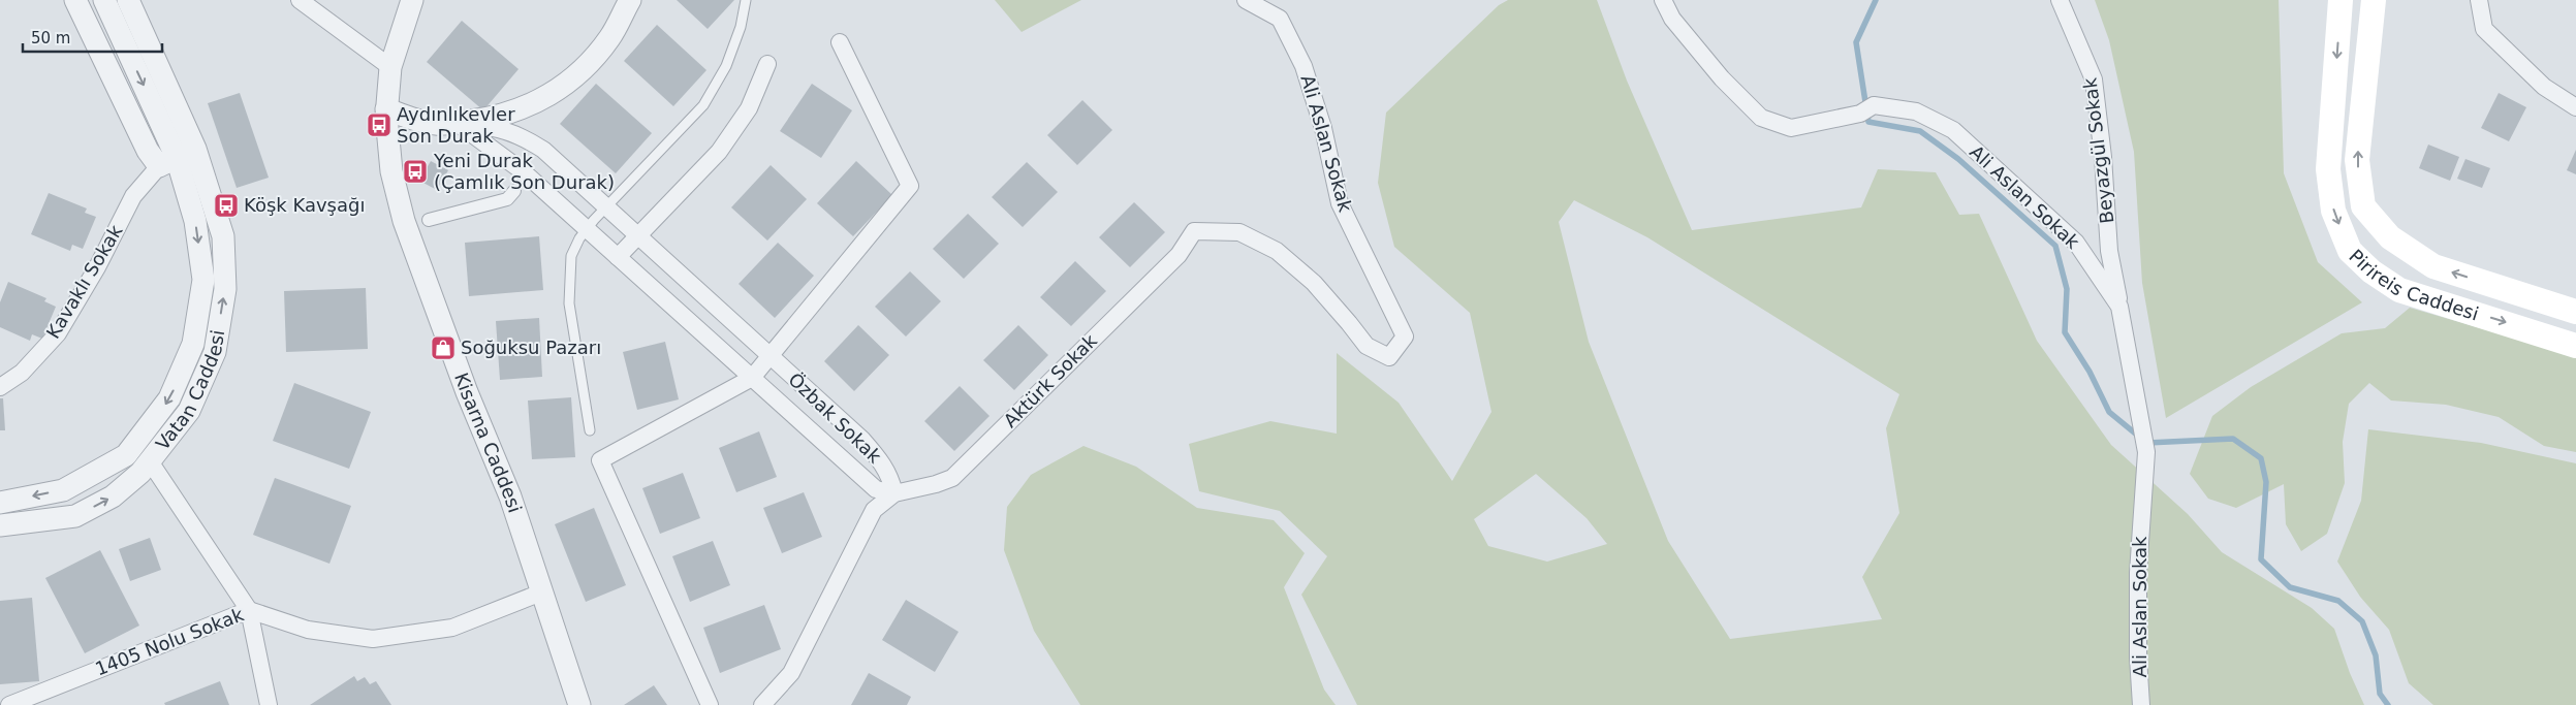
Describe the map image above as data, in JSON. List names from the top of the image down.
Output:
{
  "streets": {
    "main road": ["Pirireis Caddesi"],
    "street": [
      "Ali Aslan Sokak",
      "Beyazgül Sokak",
      "Kavaklı Sokak",
      "Aktürk Sokak",
      "Vatan Caddesi",
      "Özbak Sokak",
      "Kisarna Caddesi",
      "1405 Nolu Sokak"
    ]
  },
  "crossings": [
    ["Ali Aslan Sokak", "Beyazgül Sokak"],
    ["Ali Aslan Sokak", "Aktürk Sokak"],
    ["Kavaklı Sokak", "Vatan Caddesi"],
    ["Aktürk Sokak", "Özbak Sokak"],
    ["Kisarna Caddesi", "1405 Nolu Sokak"]
  ],
  "places": {
    "bus stop": ["Aydınlıkevler Son Durak", "Yeni Durak (Çamlık Son Durak)", "Köşk Kavşağı"],
    "shop": ["Soğuksu Pazarı"]
  },
  "scale_bar": "50 m"
}
